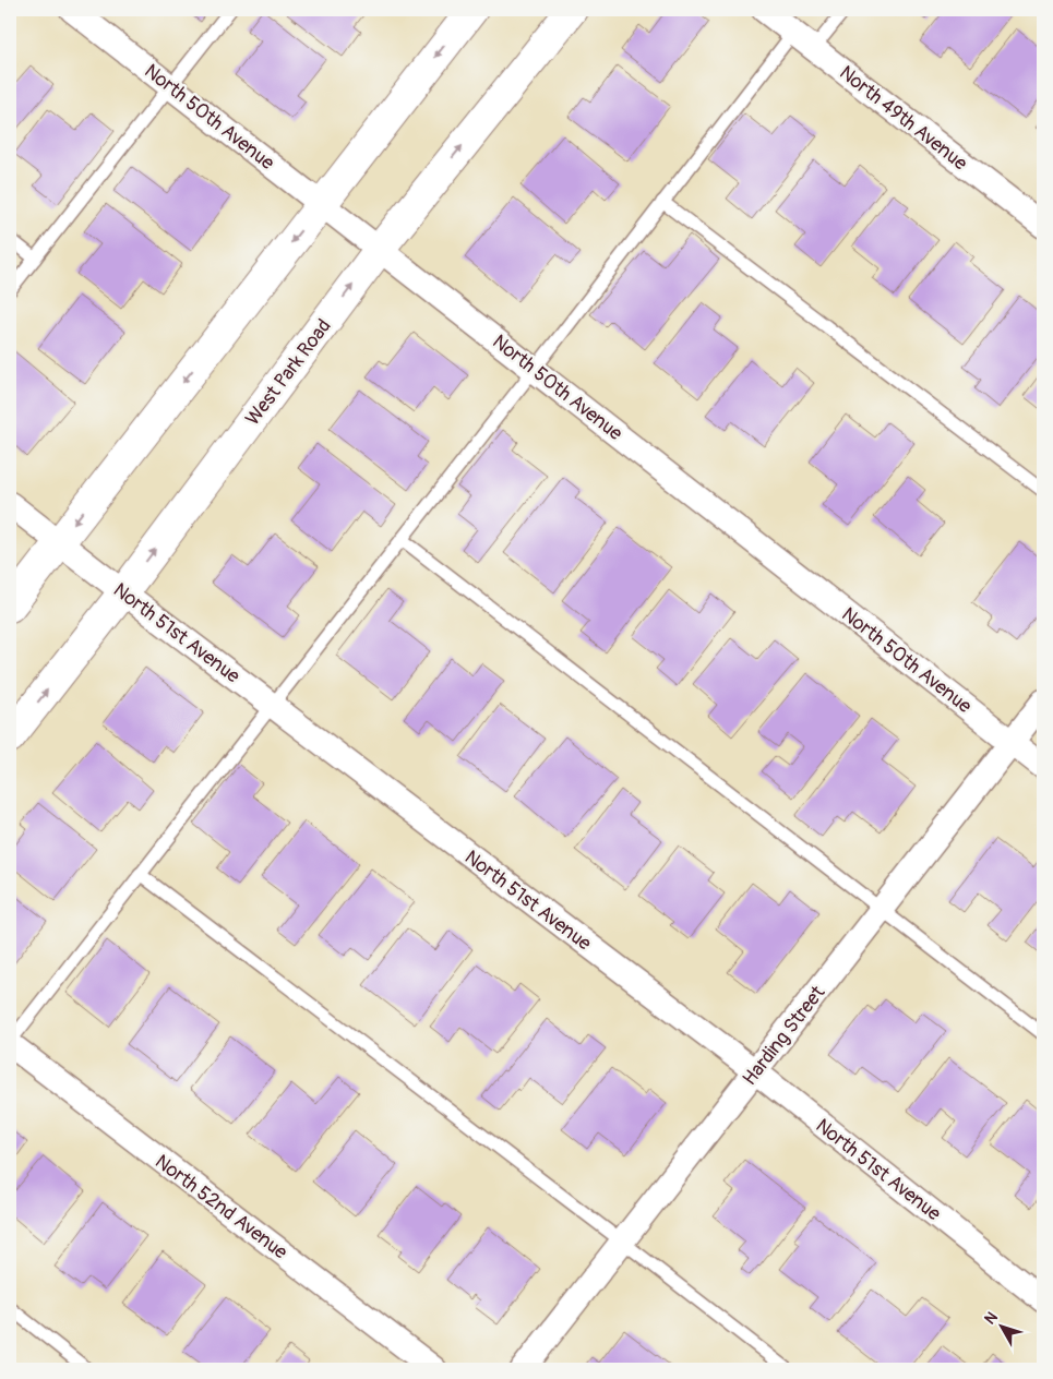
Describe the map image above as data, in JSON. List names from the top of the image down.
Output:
{
  "streets": {
    "street": [
      "North 50th Avenue",
      "North 49th Avenue",
      "West Park Road",
      "North 51st Avenue",
      "Harding Street",
      "North 52nd Avenue"
    ]
  },
  "crossings": [
    ["North 50th Avenue", "West Park Road"],
    ["North 50th Avenue", "Harding Street"],
    ["West Park Road", "North 51st Avenue"],
    ["North 51st Avenue", "Harding Street"]
  ],
  "north": "top left"
}
